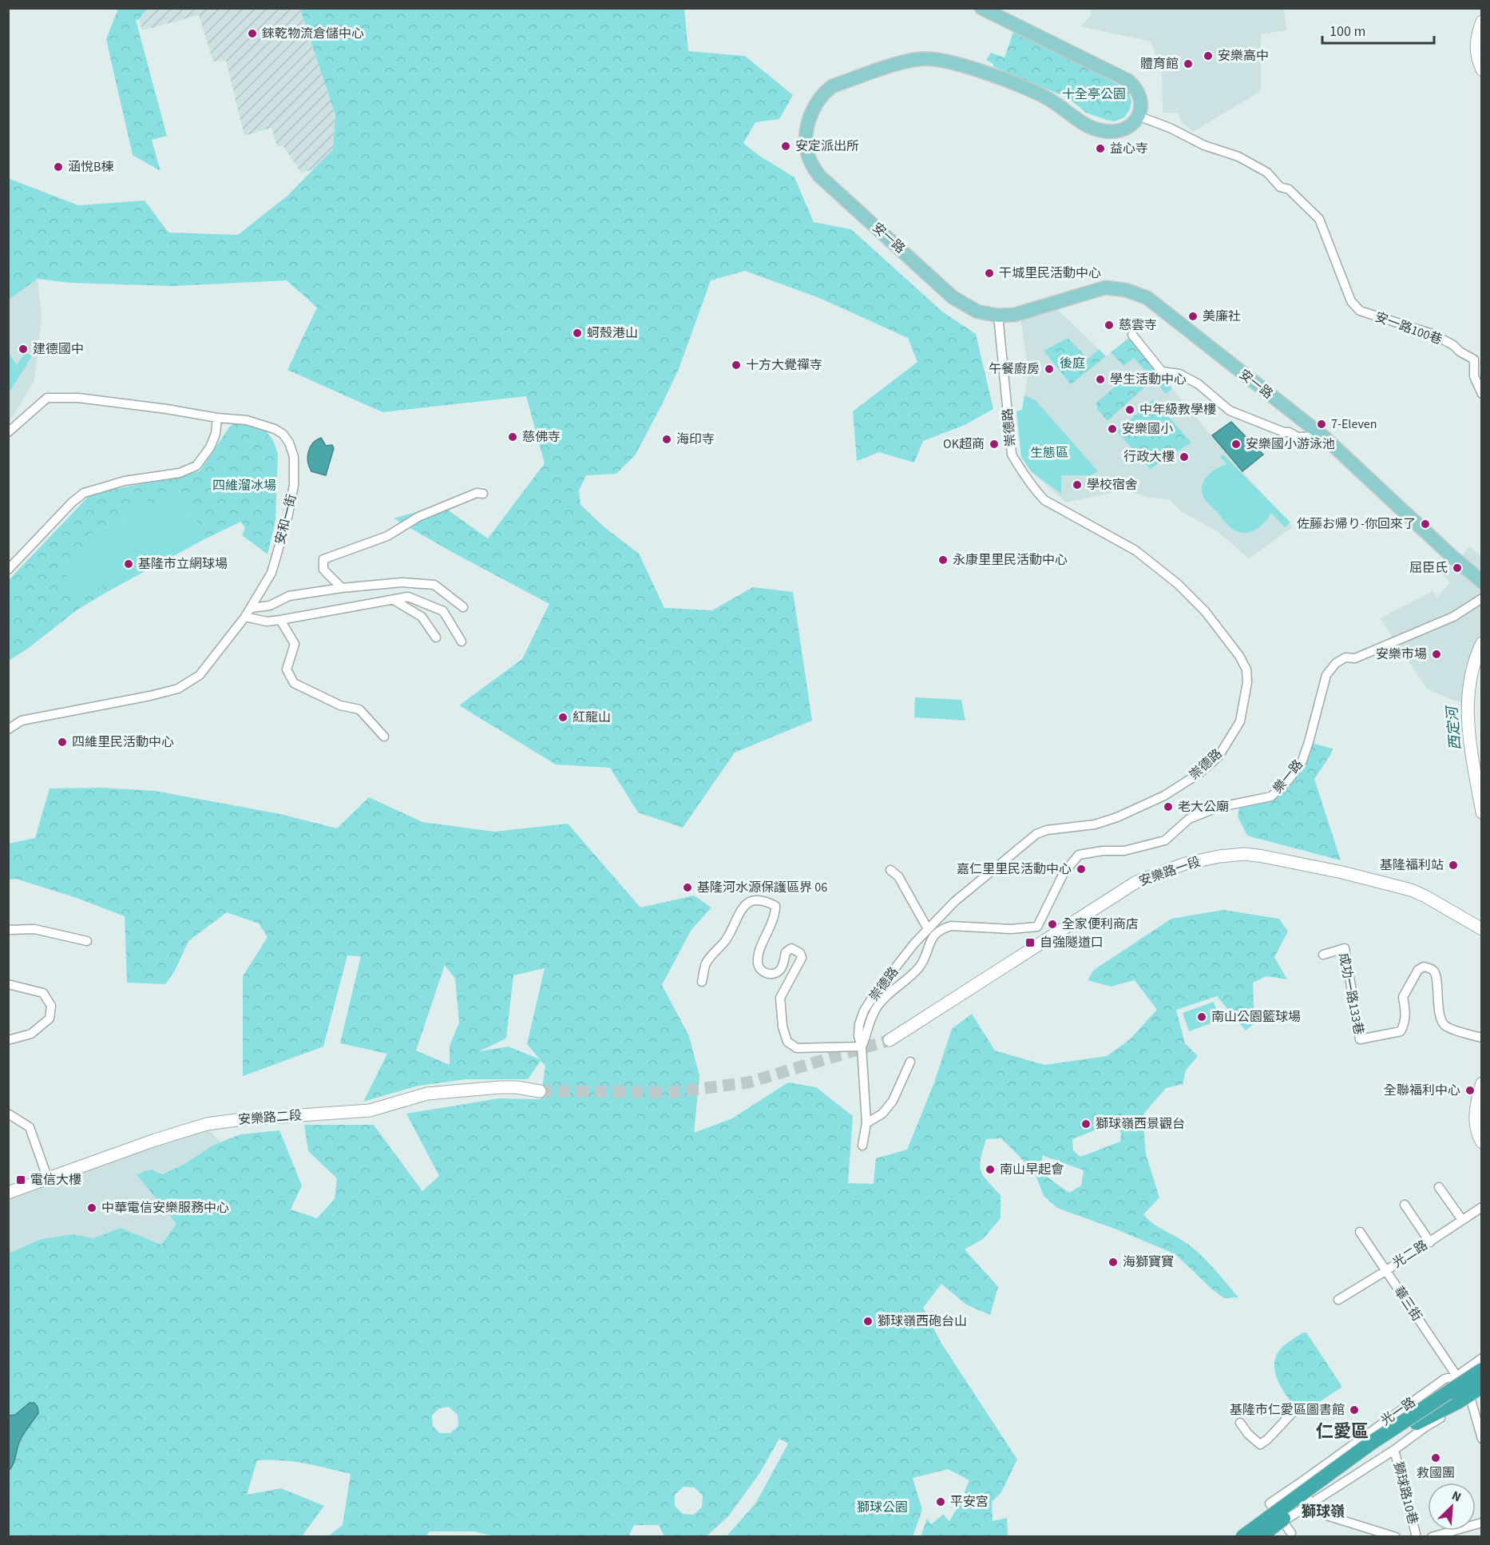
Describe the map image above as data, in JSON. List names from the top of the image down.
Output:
{
  "streets": {
    "main road": ["安一路"],
    "street": [
      "安一路100巷",
      "崇德路",
      "安和一街",
      "樂一路",
      "安樂路一段",
      "成功一路133巷",
      "安樂路二段",
      "光二路",
      "華三街",
      "光一路",
      "獅球路10巷"
    ]
  },
  "crossings": [
    ["安一路", "安一路100巷"],
    ["安一路", "崇德路"],
    ["光二路", "華三街"],
    ["華三街", "光一路"]
  ],
  "districts": ["仁愛區", "獅球嶺"],
  "water": ["西定河"],
  "parks": [
    "十全亭公園",
    "後庭",
    "生態區",
    "四維溜冰場",
    "獅球公園"
  ],
  "places": {
    "other": [
      "錸乾物流倉儲中心",
      "安樂高中",
      "體育館",
      "安定派出所",
      "益心寺",
      "涵悅B棟",
      "干城里民活動中心",
      "美廉社",
      "慈雲寺",
      "蚵殼港山",
      "建德國中",
      "十方大覺禪寺",
      "午餐廚房",
      "學生活動中心",
      "中年級教學樓",
      "7-Eleven",
      "安樂國小",
      "慈佛寺",
      "海印寺",
      "OK超商",
      "安樂國小游泳池",
      "行政大樓",
      "學校宿舍",
      "佐藤お帰り-你回來了",
      "永康里里民活動中心",
      "基隆市立網球場",
      "屈臣氏",
      "安樂市場",
      "紅龍山",
      "四維里民活動中心",
      "老大公廟",
      "基隆福利站",
      "嘉仁里里民活動中心",
      "基隆河水源保護區界 06",
      "全家便利商店",
      "南山公園籃球場",
      "全聯福利中心",
      "獅球嶺西景觀台",
      "南山早起會",
      "中華電信安樂服務中心",
      "海獅寶寶",
      "獅球嶺西砲台山",
      "基隆市仁愛區圖書館",
      "救國團",
      "平安宮"
    ],
    "transit": ["自強隧道口", "電信大樓"]
  },
  "scale_bar": "100 m",
  "north": "top right"
}
